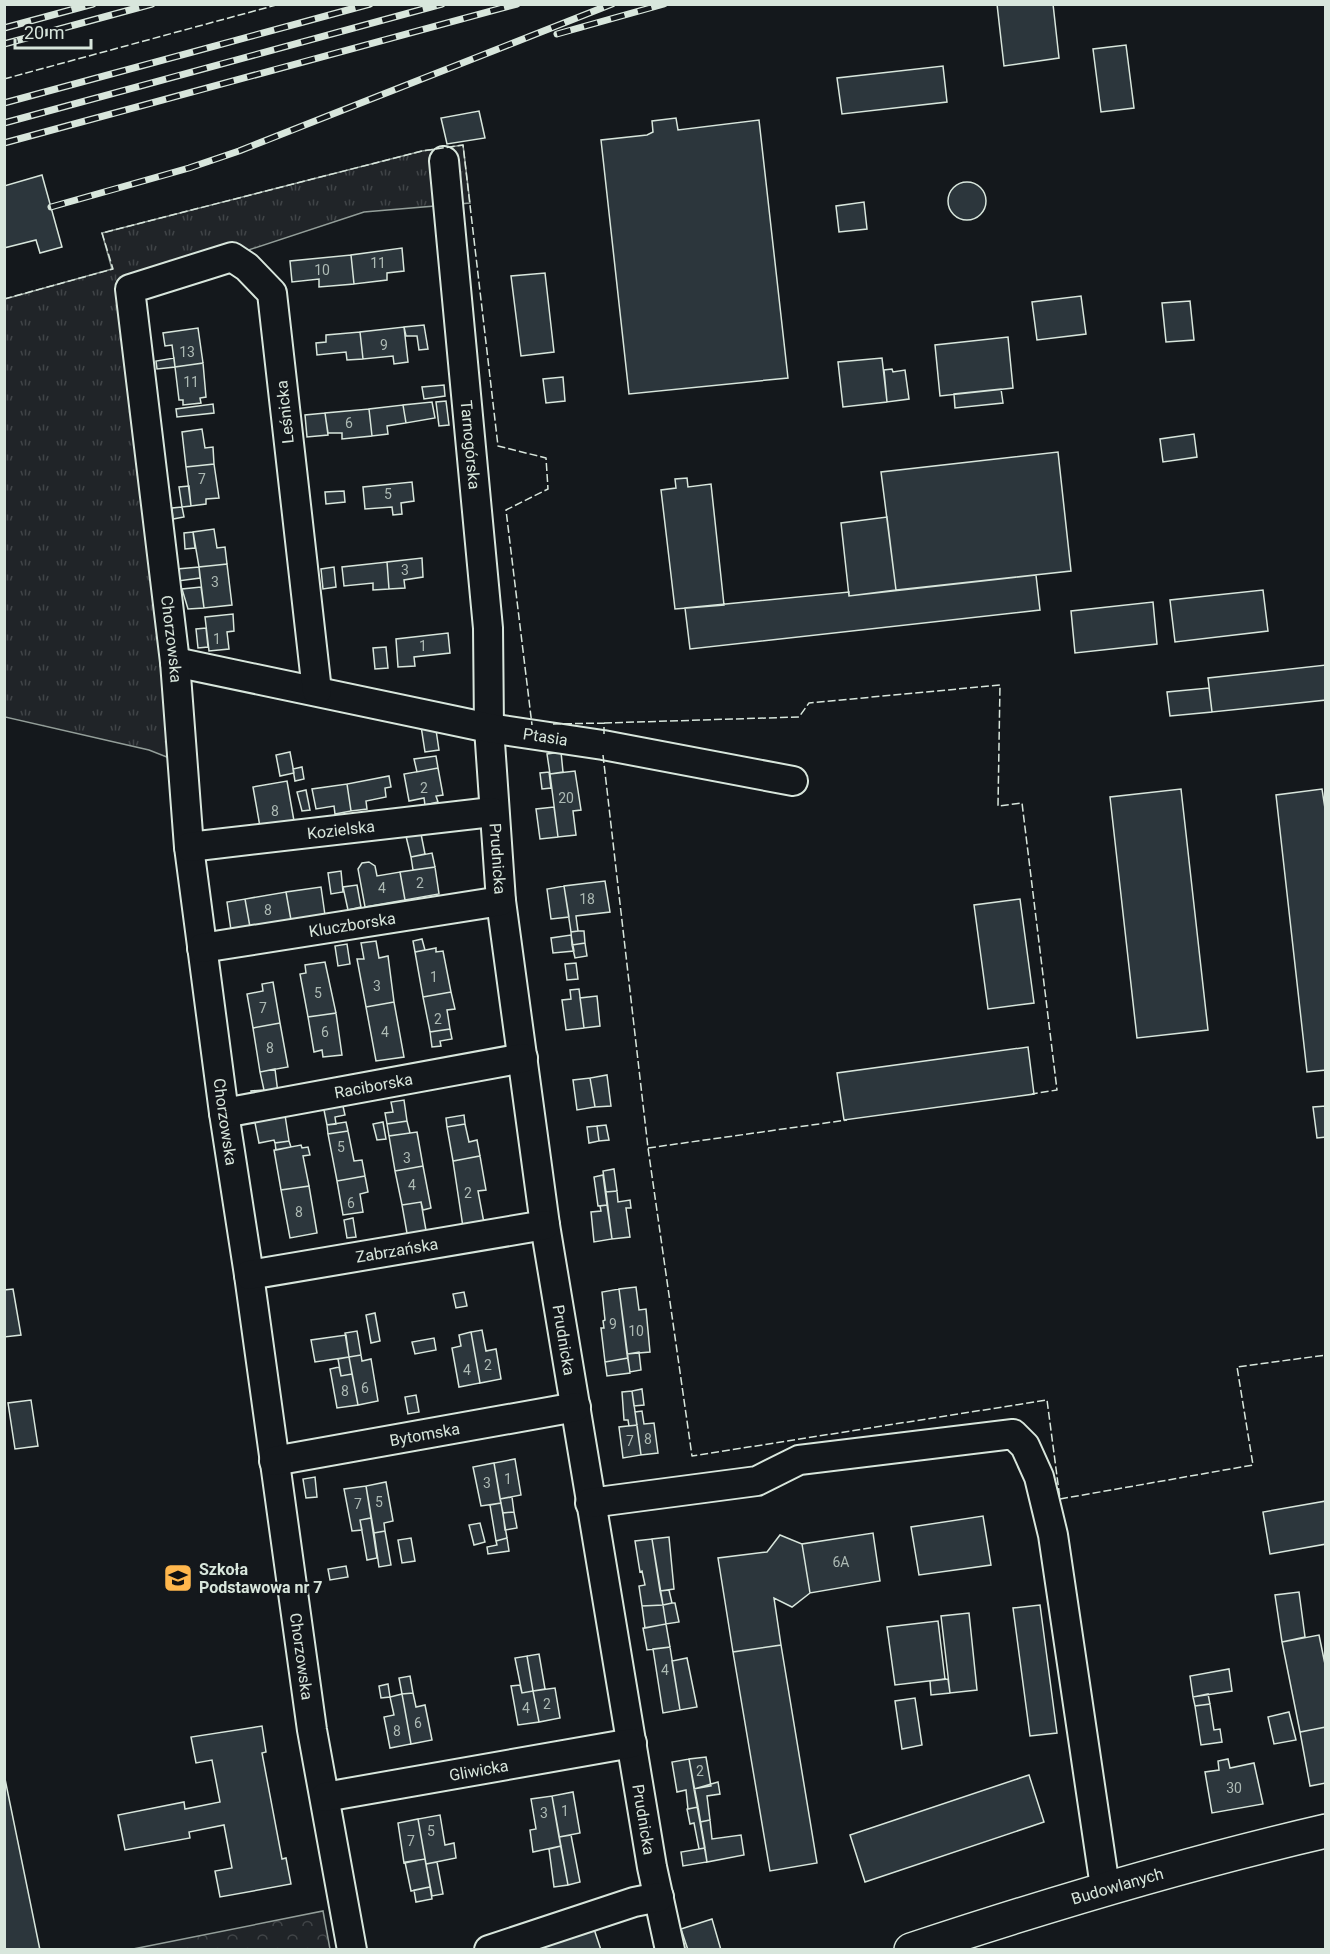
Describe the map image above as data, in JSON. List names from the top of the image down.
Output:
{
  "streets": {
    "main road": ["Budowlanych"],
    "street": [
      "Leśnicka",
      "Tarnogórska",
      "Chorzowska",
      "Ptasia",
      "Kozielska",
      "Prudnicka",
      "Kluczborska",
      "Raciborska",
      "Zabrzańska",
      "Bytomska",
      "Gliwicka"
    ]
  },
  "crossings": [
    ["Leśnicka", "Chorzowska"],
    ["Leśnicka", "Ptasia"],
    ["Tarnogórska", "Ptasia"],
    ["Tarnogórska", "Prudnicka"],
    ["Chorzowska", "Ptasia"],
    ["Chorzowska", "Kozielska"],
    ["Chorzowska", "Kluczborska"],
    ["Chorzowska", "Raciborska"],
    ["Chorzowska", "Zabrzańska"],
    ["Chorzowska", "Bytomska"],
    ["Chorzowska", "Gliwicka"],
    ["Ptasia", "Prudnicka"],
    ["Kozielska", "Prudnicka"],
    ["Prudnicka", "Kluczborska"],
    ["Prudnicka", "Raciborska"],
    ["Prudnicka", "Zabrzańska"],
    ["Prudnicka", "Bytomska"],
    ["Prudnicka", "Gliwicka"]
  ],
  "places": {
    "school or university": ["Szkoła Podstawowa nr 7"]
  },
  "house_numbers": [
    "11",
    "10",
    "9",
    "13",
    "11",
    "6",
    "7",
    "5",
    "3",
    "3",
    "1",
    "1",
    "2",
    "20",
    "8",
    "2",
    "4",
    "18",
    "8",
    "1",
    "3",
    "5",
    "7",
    "2",
    "6",
    "4",
    "8",
    "5",
    "3",
    "4",
    "2",
    "6",
    "8",
    "9",
    "10",
    "2",
    "4",
    "6",
    "8",
    "8",
    "7",
    "1",
    "3",
    "5",
    "7",
    "6A",
    "4",
    "2",
    "4",
    "6",
    "8",
    "2",
    "30",
    "1",
    "3",
    "5",
    "7"
  ],
  "scale_bar": "20 m"
}
